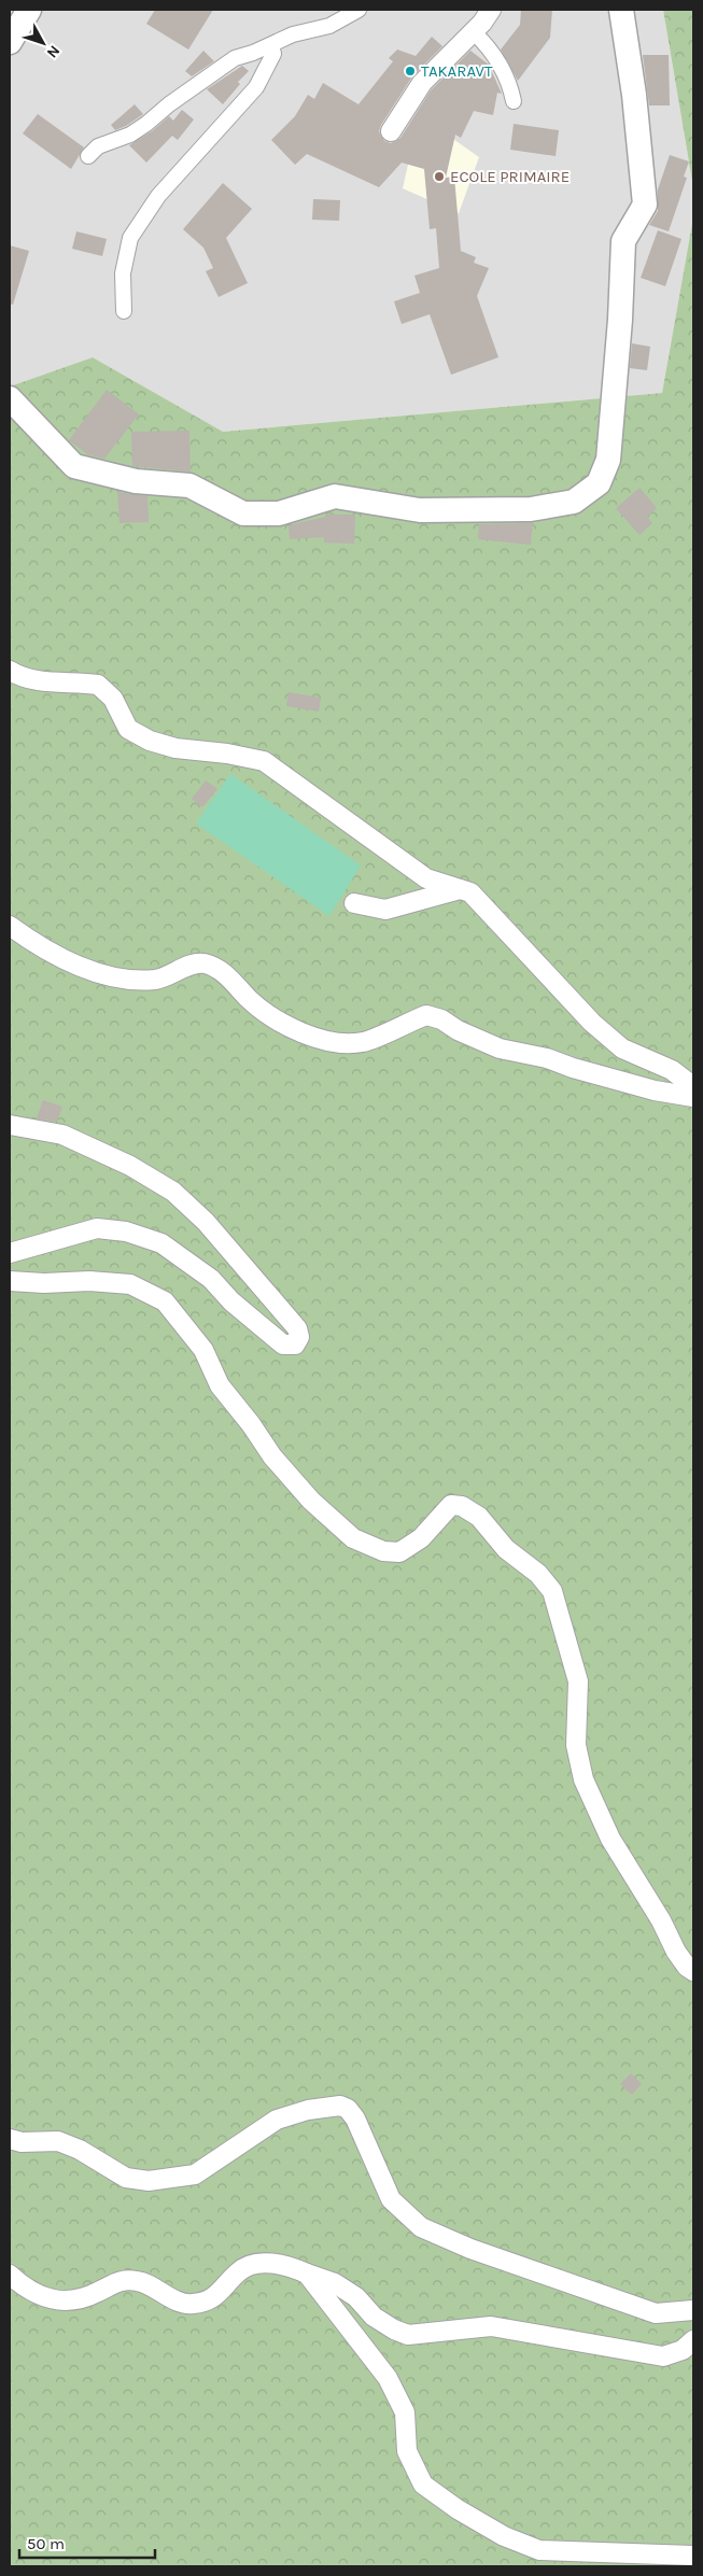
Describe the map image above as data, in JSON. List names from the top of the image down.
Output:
{
  "places": ["TAKARAVT", "ECOLE PRIMAIRE"],
  "scale_bar": "50 m",
  "north": "bottom right"
}
